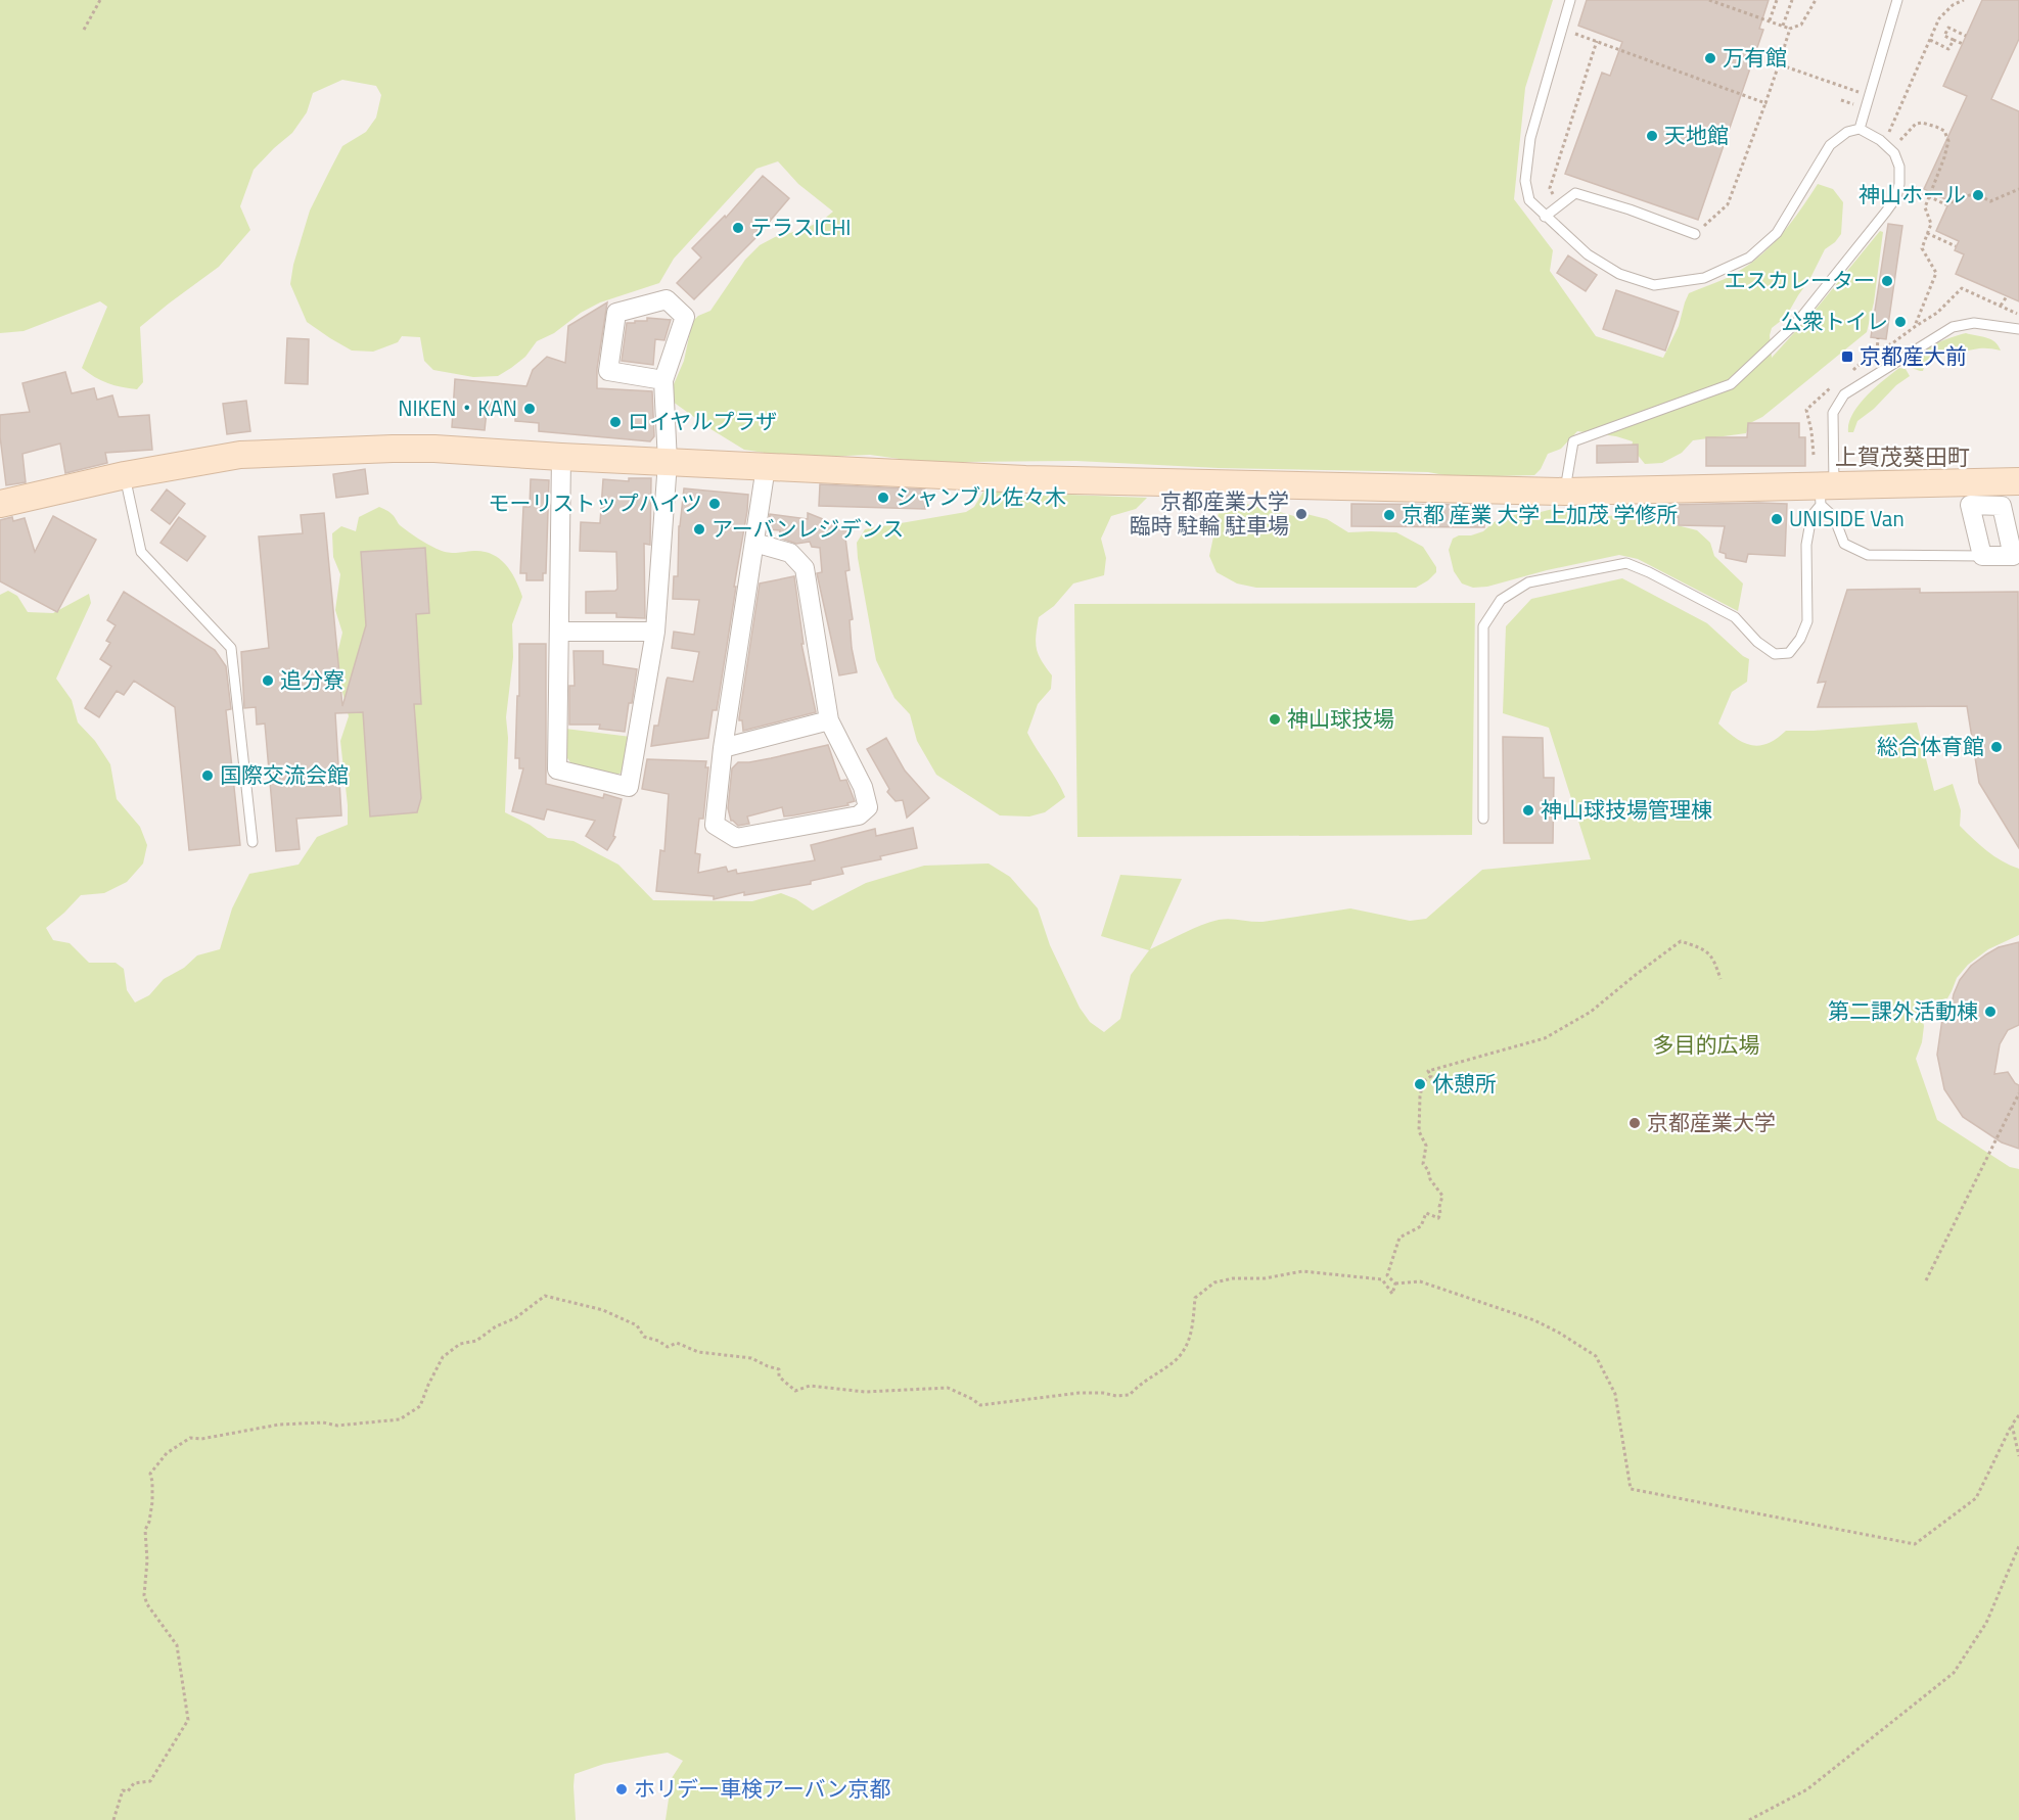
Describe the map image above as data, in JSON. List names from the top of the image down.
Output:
{
  "districts": ["上賀茂葵田町"],
  "parks": ["多目的広場"],
  "places": {
    "other": [
      "万有館",
      "天地館",
      "神山ホール",
      "テラスICHI",
      "エスカレーター",
      "公衆トイレ",
      "NIKEN・KAN",
      "ロイヤルプラザ",
      "シャンブル佐々木",
      "モーリストップハイツ",
      "京都産業大学 臨時 駐輪 駐車場",
      "京都 産業 大学 上加茂 学修所",
      "UNISIDE Van",
      "アーバンレジデンス",
      "追分寮",
      "神山球技場",
      "総合体育館",
      "国際交流会館",
      "神山球技場管理棟",
      "第二課外活動棟",
      "休憩所",
      "京都産業大学",
      "ホリデー車検アーバン京都"
    ],
    "transit": ["京都産大前"]
  }
}
